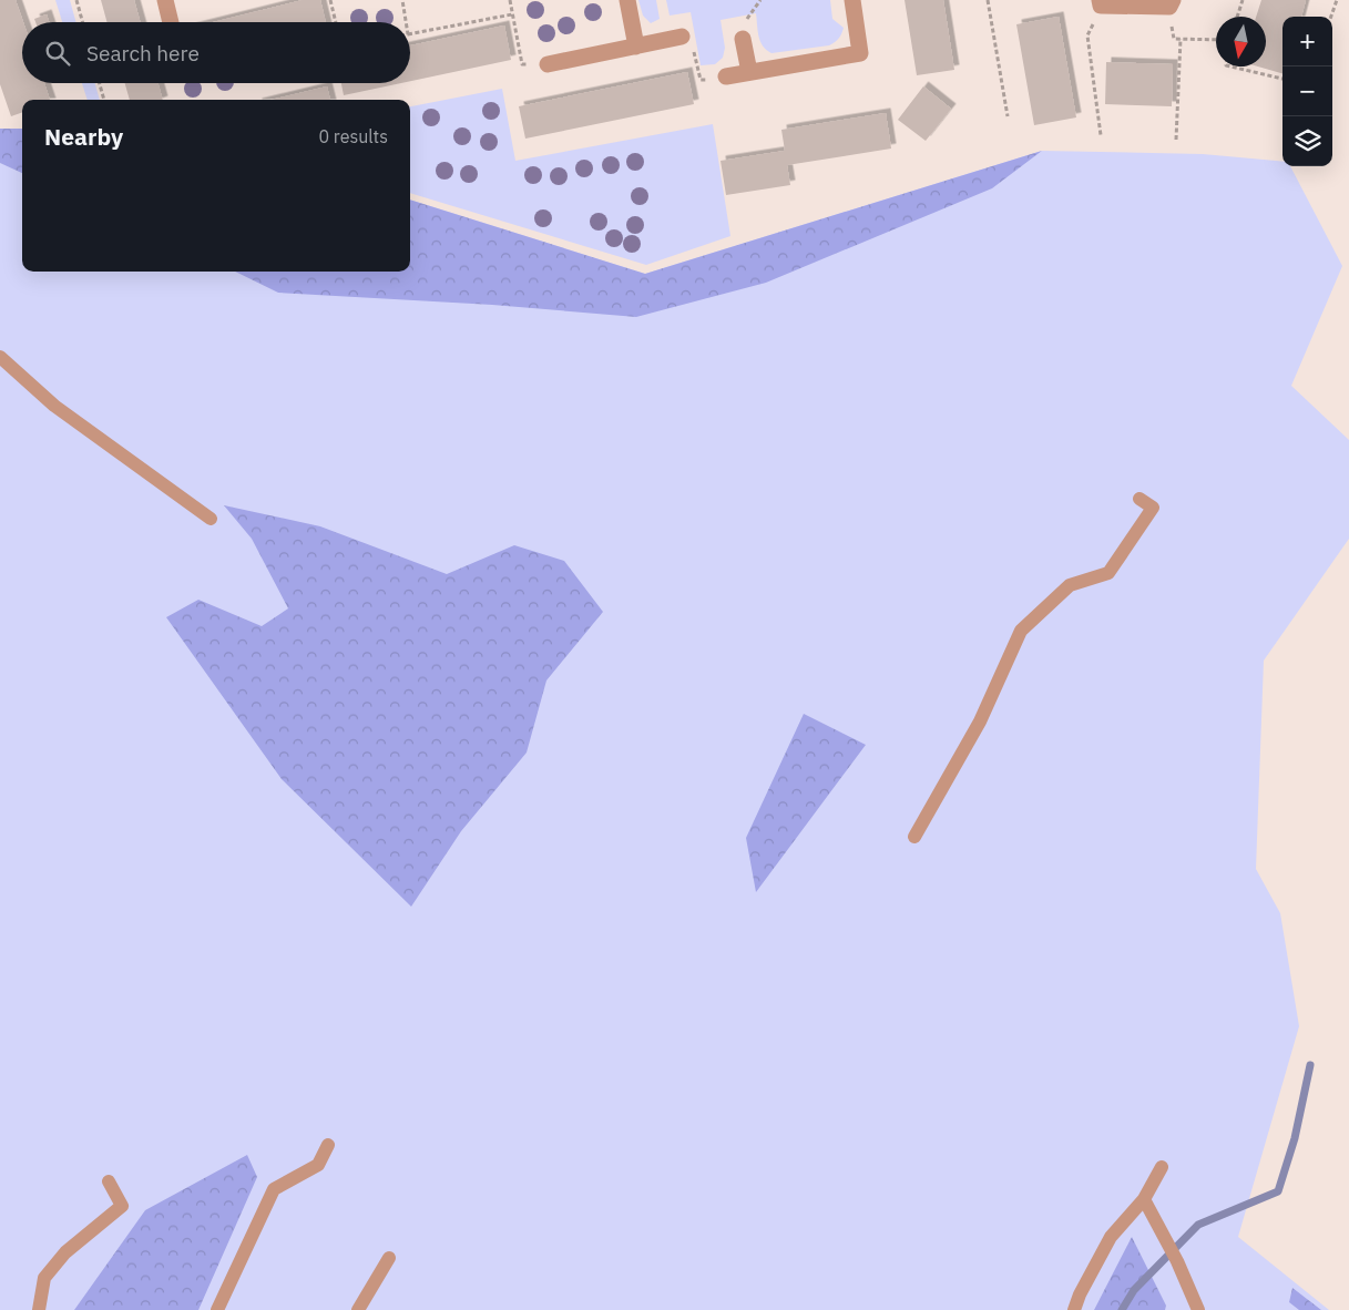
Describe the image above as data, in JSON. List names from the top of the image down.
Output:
{
  "north": "bottom",
  "page": {
    "map_buttons": ["+", "−"],
    "search": "Search here",
    "heading": ["Nearby", "0 results"]
  }
}
